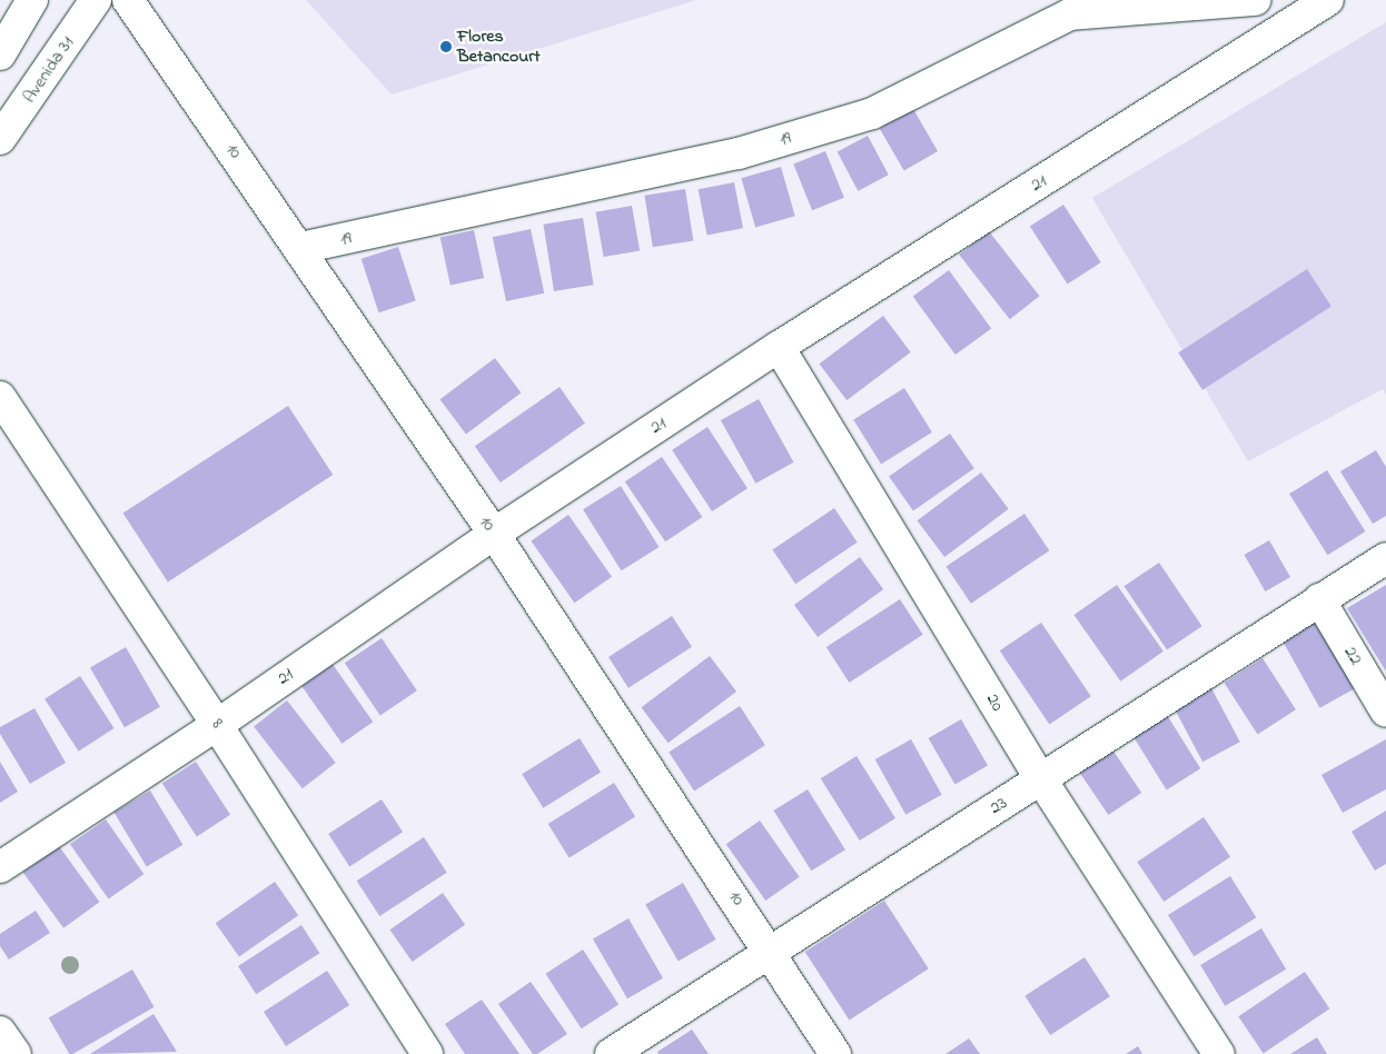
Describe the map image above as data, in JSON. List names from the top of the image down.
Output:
{
  "streets": {
    "street": [
      "Avenida 31",
      "19",
      "10",
      "21",
      "22",
      "20",
      "8",
      "23"
    ]
  },
  "crossings": [
    ["19", "10"],
    ["10", "21"],
    ["10", "23"],
    ["21", "20"],
    ["21", "8"],
    ["22", "23"],
    ["20", "23"]
  ],
  "places": ["Flores Betancourt"]
}
